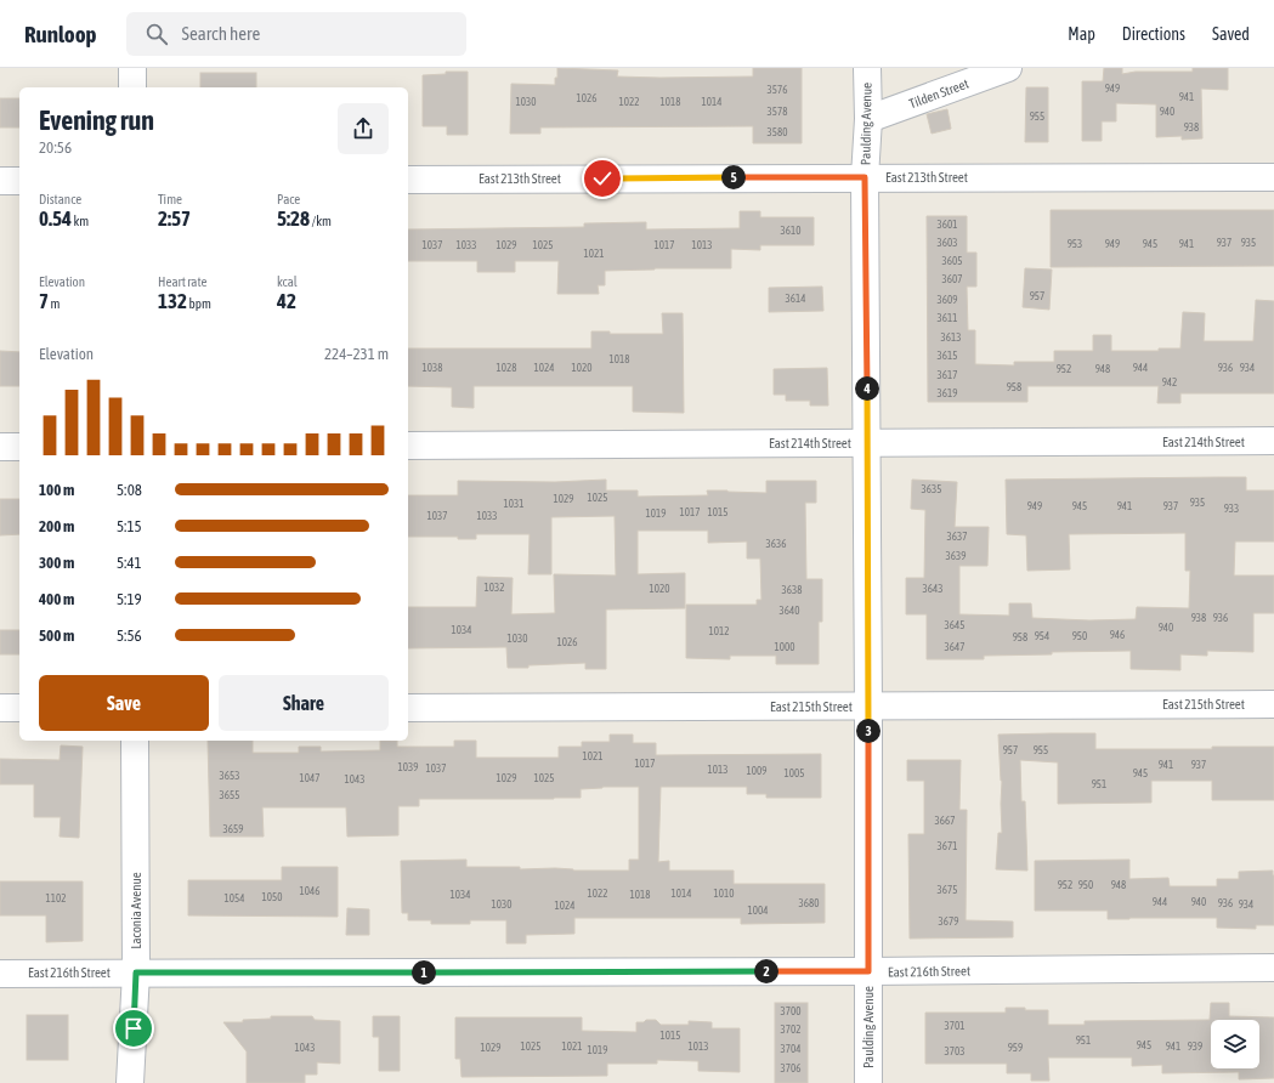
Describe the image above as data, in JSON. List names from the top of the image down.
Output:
{
  "streets": {
    "street": [
      "Tilden Street",
      "Paulding Avenue",
      "East 213th Street",
      "East 214th Street",
      "East 215th Street",
      "Laconia Avenue",
      "East 216th Street"
    ]
  },
  "crossings": [
    ["Tilden Street", "Paulding Avenue"],
    ["Paulding Avenue", "East 213th Street"],
    ["Paulding Avenue", "East 214th Street"],
    ["Paulding Avenue", "East 215th Street"],
    ["Paulding Avenue", "East 216th Street"],
    ["Laconia Avenue", "East 216th Street"]
  ],
  "house_numbers": [
    "949",
    "3576",
    "941",
    "1026",
    "1030",
    "1022",
    "1018",
    "1014",
    "3578",
    "940",
    "955",
    "938",
    "3580",
    "3601",
    "3610",
    "3603",
    "937",
    "935",
    "953",
    "949",
    "945",
    "941",
    "1037",
    "1033",
    "1029",
    "1025",
    "1017",
    "1013",
    "1021",
    "3605",
    "3607",
    "957",
    "3614",
    "3609",
    "3611",
    "3613",
    "3615",
    "1018",
    "1038",
    "1028",
    "1024",
    "1020",
    "944",
    "936",
    "934",
    "952",
    "948",
    "3617",
    "942",
    "958",
    "3619",
    "3635",
    "1025",
    "1029",
    "935",
    "1031",
    "949",
    "945",
    "941",
    "937",
    "933",
    "1017",
    "1015",
    "1019",
    "1037",
    "1033",
    "3637",
    "3636",
    "3639",
    "1032",
    "1020",
    "3643",
    "3638",
    "3640",
    "938",
    "936",
    "3645",
    "940",
    "1034",
    "1012",
    "946",
    "954",
    "950",
    "958",
    "1030",
    "1026",
    "1000",
    "3647",
    "957",
    "955",
    "1021",
    "1017",
    "941",
    "937",
    "1039",
    "1037",
    "1013",
    "1009",
    "1005",
    "945",
    "3653",
    "1047",
    "1029",
    "1025",
    "1043",
    "951",
    "3655",
    "3667",
    "3659",
    "3671",
    "952",
    "950",
    "948",
    "3675",
    "1046",
    "1022",
    "1014",
    "1010",
    "1034",
    "1018",
    "1050",
    "1102",
    "1054",
    "944",
    "940",
    "3680",
    "936",
    "1030",
    "934",
    "1024",
    "1004",
    "3679",
    "3700",
    "3701",
    "3702",
    "1015",
    "951",
    "945",
    "1025",
    "1021",
    "1013",
    "941",
    "939",
    "1043",
    "1029",
    "959",
    "3704",
    "1019",
    "3703",
    "3706"
  ],
  "page": {
    "header": "Runloop",
    "search": "Search here",
    "nav": ["Map", "Directions", "Saved"],
    "heading": ["Evening run", "20:56"],
    "pins": [
      "5",
      "4",
      "3",
      "2",
      "1"
    ],
    "stats": [
      ["Distance", "0.54 km"],
      ["Time", "2:57"],
      ["Pace", "5:28 /km"],
      ["Elevation", "7 m"],
      ["Heart rate", "132 bpm"],
      ["kcal", "42"]
    ],
    "chart": ["Elevation", "224–231 m"],
    "list": [
      {
        "name": "100 m",
        "note": "5:08"
      },
      {
        "name": "200 m",
        "note": "5:15"
      },
      {
        "name": "300 m",
        "note": "5:41"
      },
      {
        "name": "400 m",
        "note": "5:19"
      },
      {
        "name": "500 m",
        "note": "5:56"
      }
    ],
    "buttons": ["Save", "Share"]
  }
}
